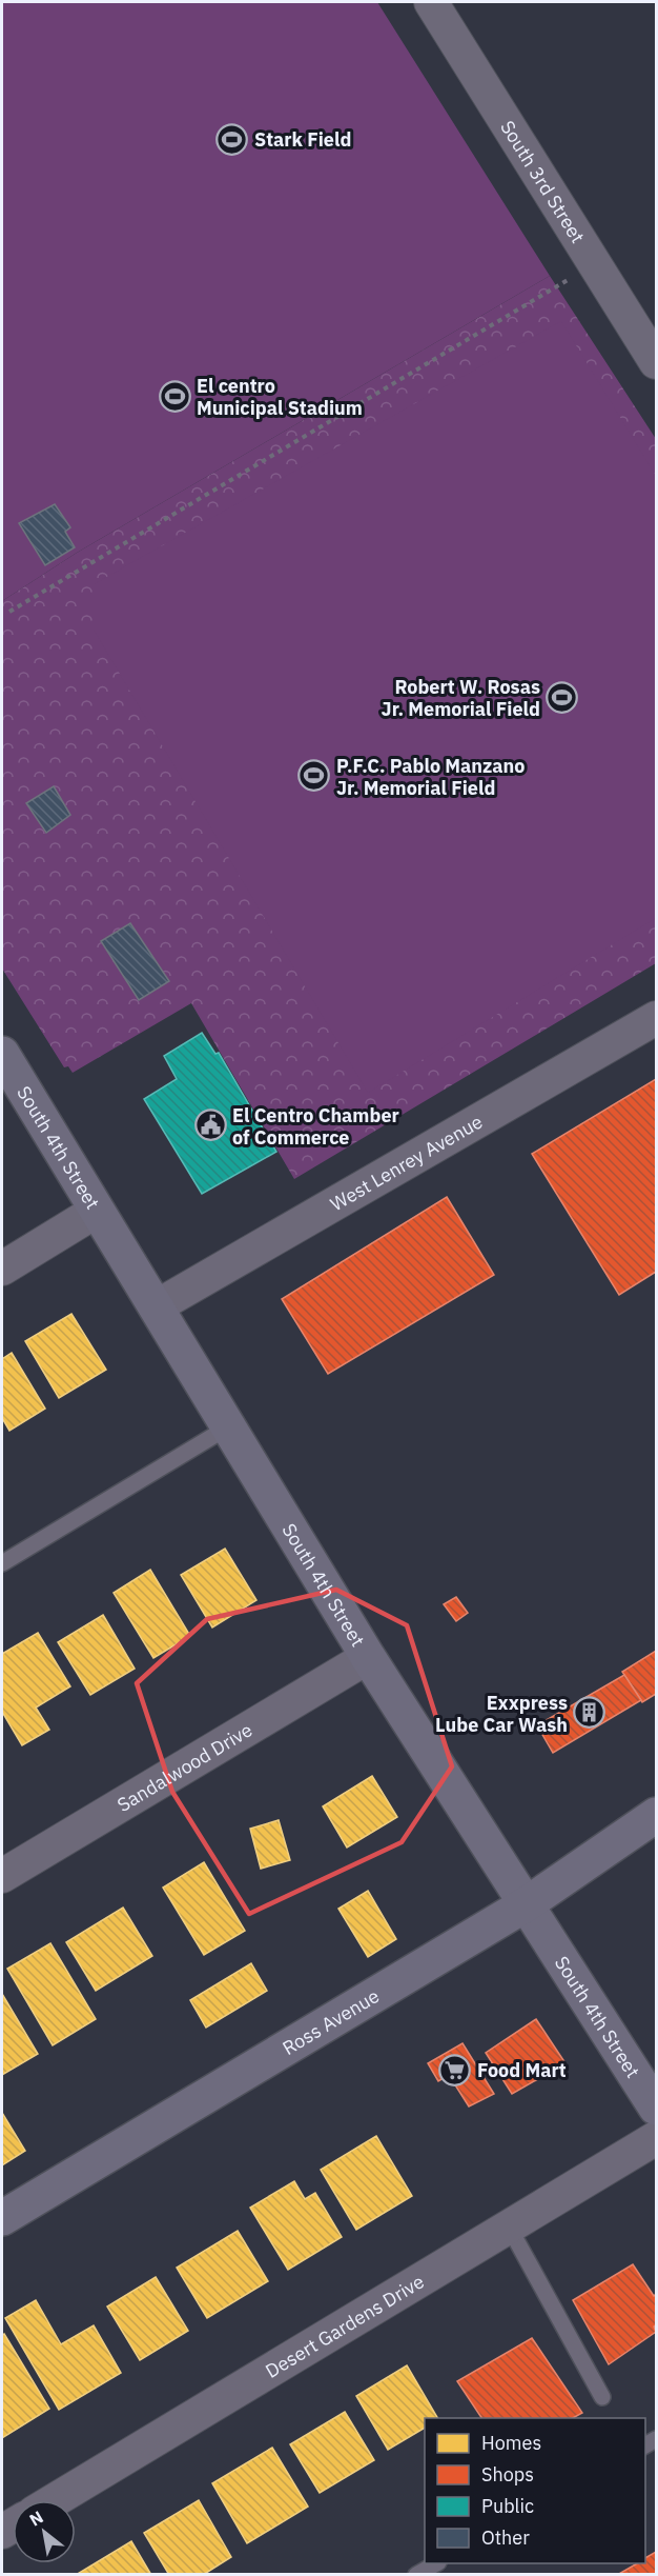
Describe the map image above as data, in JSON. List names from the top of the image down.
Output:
{
  "streets": {
    "main road": ["South 4th Street", "Ross Avenue"],
    "street": [
      "South 3rd Street",
      "West Lenrey Avenue",
      "Sandalwood Drive",
      "Desert Gardens Drive"
    ]
  },
  "crossings": [
    ["South 4th Street", "West Lenrey Avenue"],
    ["South 4th Street", "Sandalwood Drive"],
    ["South 4th Street", "Ross Avenue"]
  ],
  "places": {
    "sports": [
      "Stark Field",
      "El centro Municipal Stadium",
      "Robert W. Rosas Jr. Memorial Field",
      "P.F.C. Pablo Manzano Jr. Memorial Field"
    ],
    "public building": ["El Centro Chamber of Commerce"],
    "building": ["Exxpress Lube Car Wash"],
    "supermarket": ["Food Mart"]
  },
  "legend": [
    "Homes",
    "Shops",
    "Public",
    "Other"
  ],
  "north": "top left"
}
